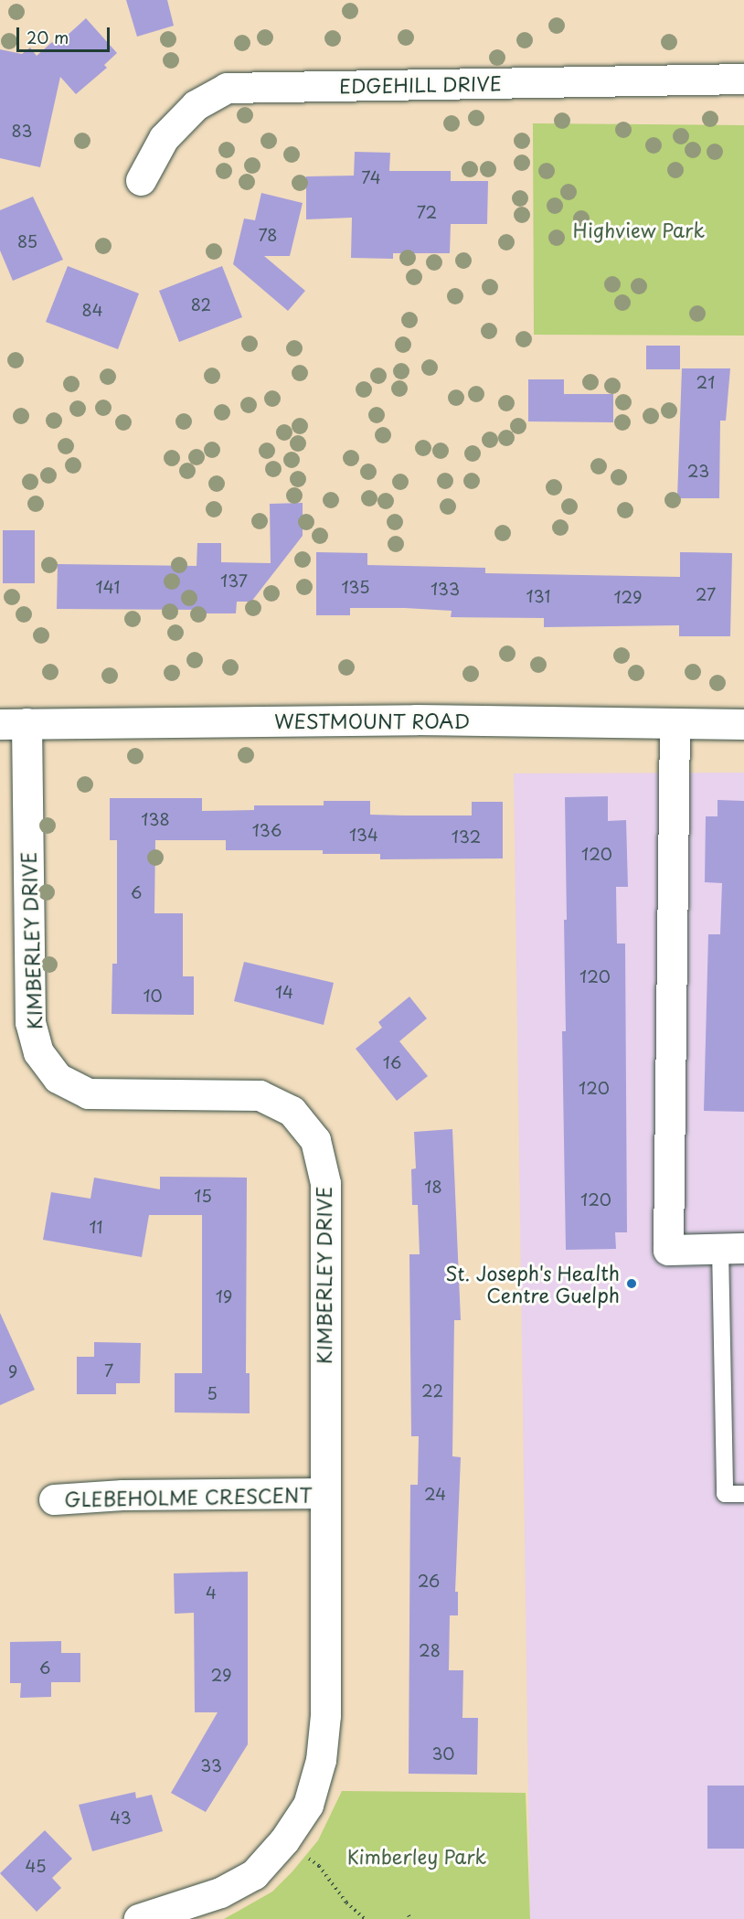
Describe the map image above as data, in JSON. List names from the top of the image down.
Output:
{
  "streets": {
    "street": [
      "EDGEHILL DRIVE",
      "WESTMOUNT ROAD",
      "KIMBERLEY DRIVE",
      "GLEBEHOLME CRESCENT"
    ]
  },
  "crossings": [
    ["WESTMOUNT ROAD", "KIMBERLEY DRIVE"],
    ["KIMBERLEY DRIVE", "GLEBEHOLME CRESCENT"]
  ],
  "parks": ["Highview Park", "Kimberley Park"],
  "places": ["St. Joseph's Health Centre Guelph"],
  "house_numbers": [
    "83",
    "74",
    "72",
    "78",
    "85",
    "82",
    "84",
    "21",
    "23",
    "137",
    "141",
    "135",
    "133",
    "27",
    "131",
    "129",
    "138",
    "136",
    "134",
    "132",
    "120",
    "6",
    "120",
    "14",
    "10",
    "16",
    "120",
    "18",
    "15",
    "120",
    "11",
    "19",
    "7",
    "9",
    "22",
    "5",
    "24",
    "26",
    "4",
    "28",
    "6",
    "29",
    "30",
    "33",
    "43",
    "45"
  ],
  "scale_bar": "20 m"
}
